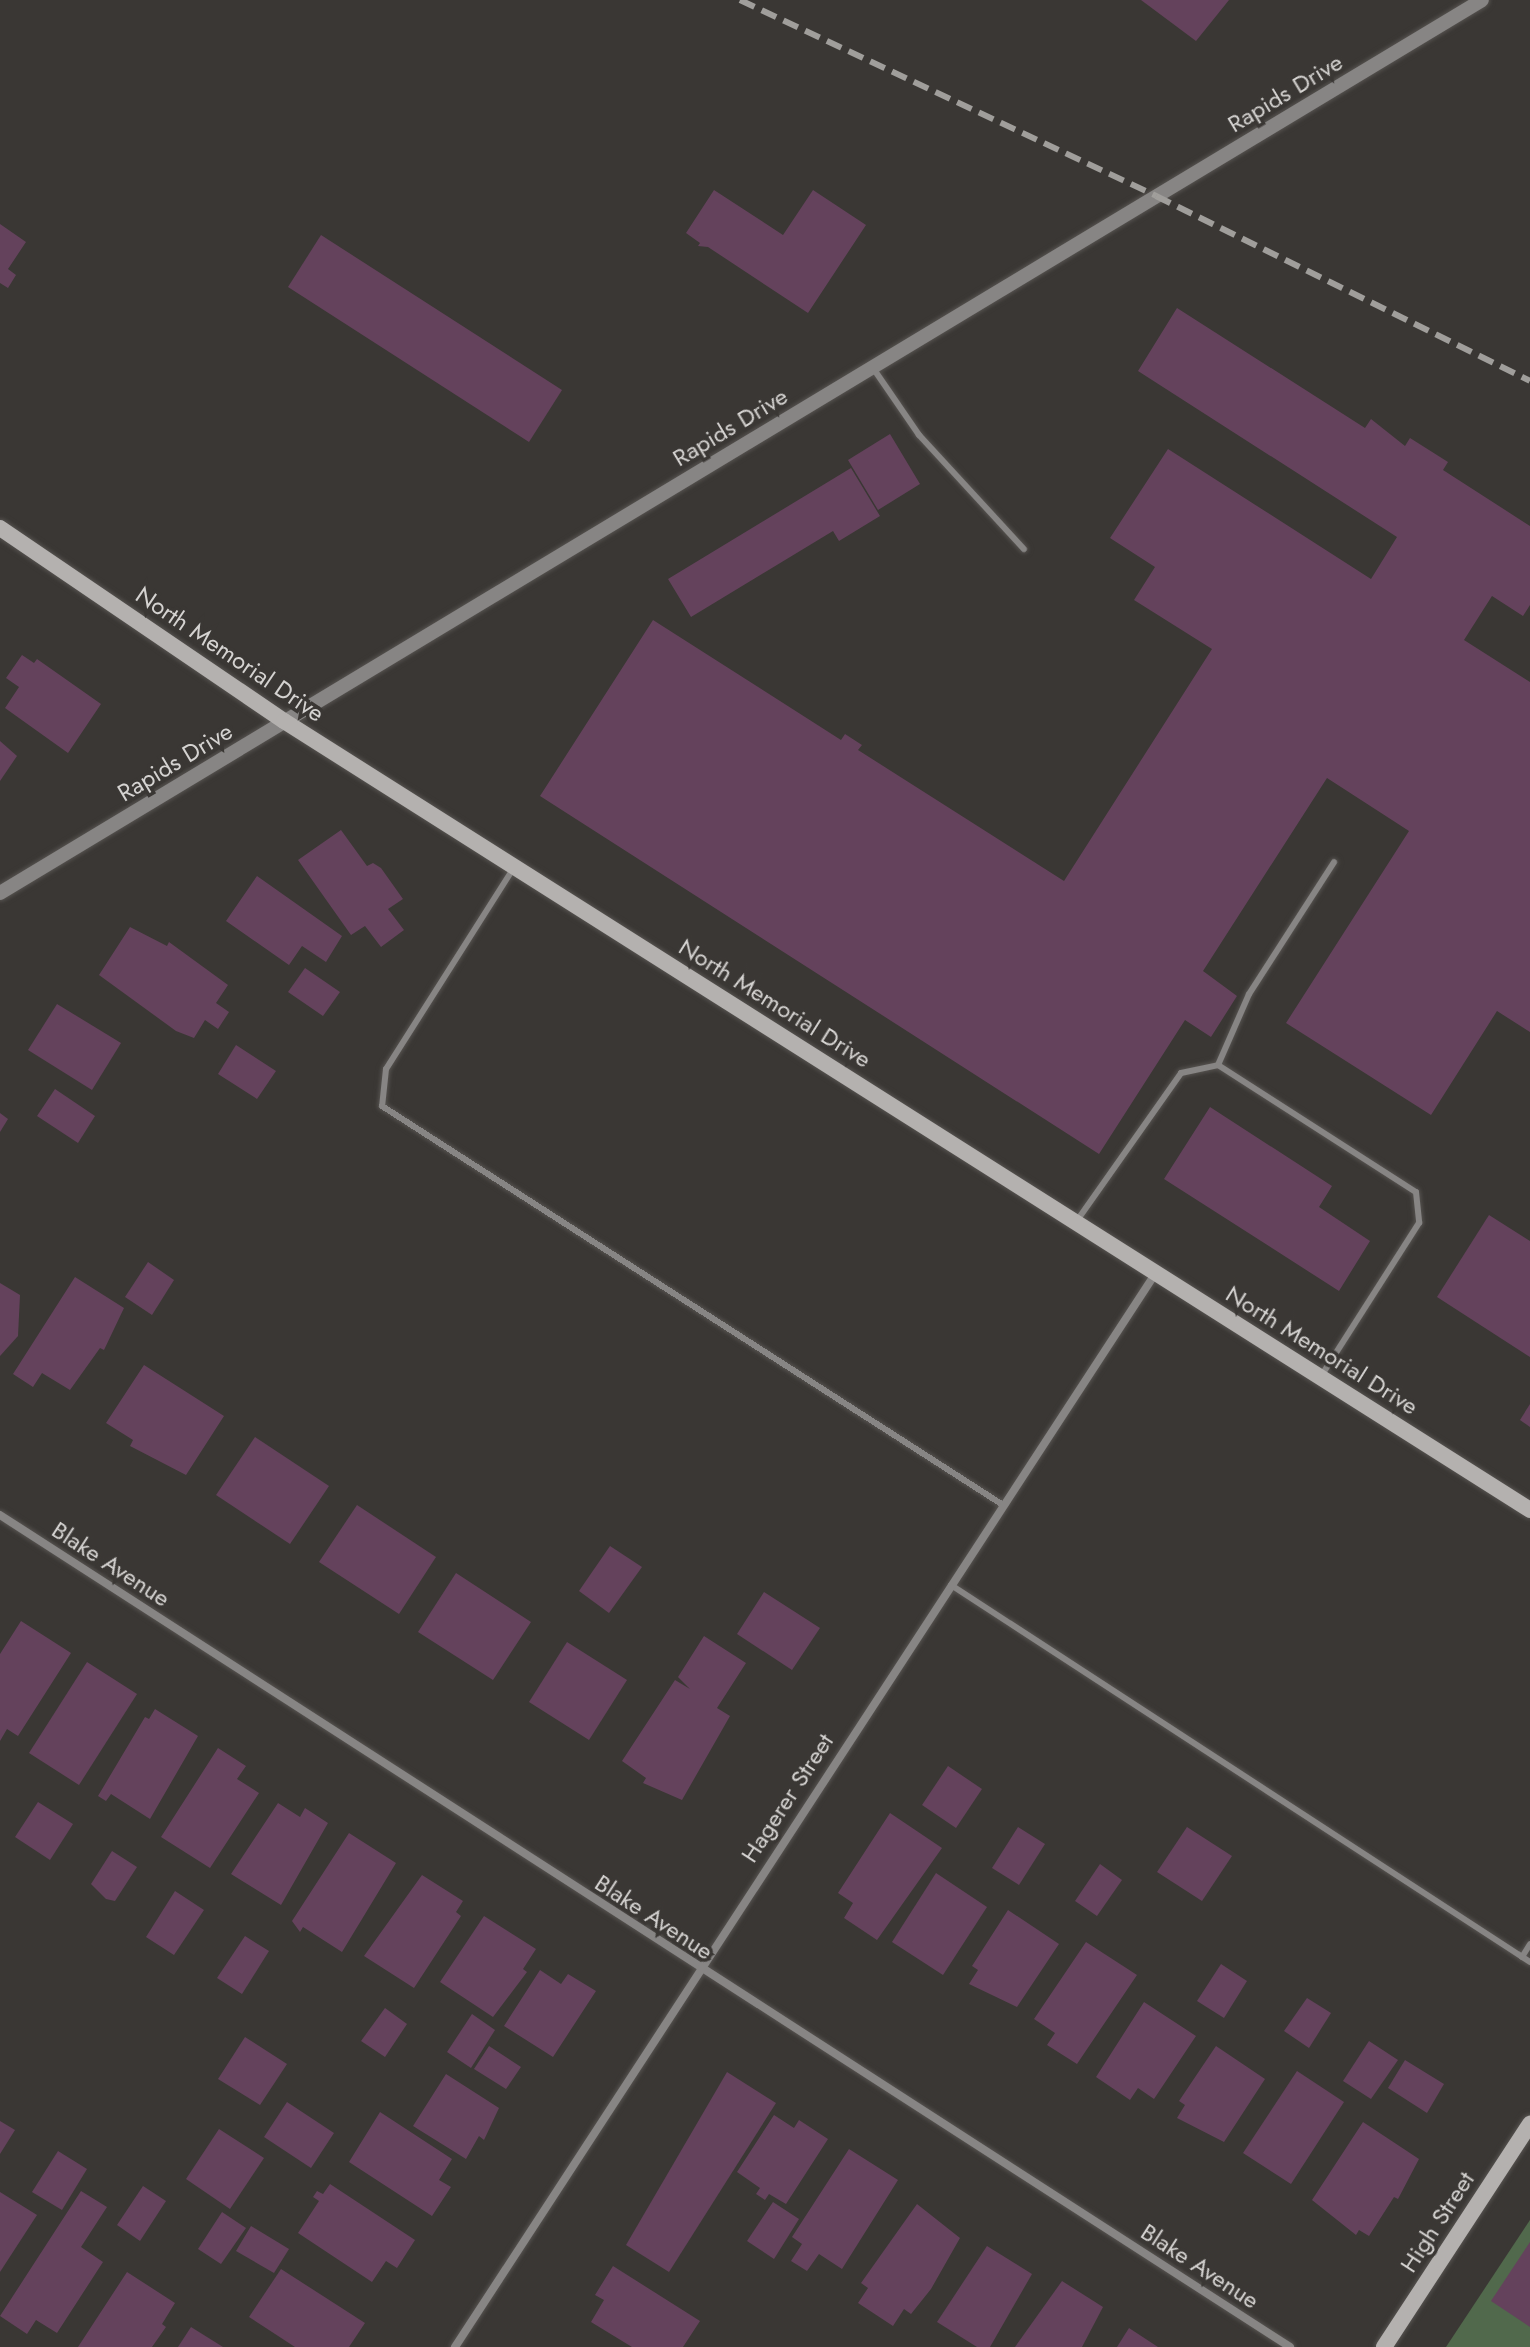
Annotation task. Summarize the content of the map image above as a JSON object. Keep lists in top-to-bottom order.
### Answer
{
  "streets": {
    "main road": ["North Memorial Drive", "High Street"],
    "street": ["Rapids Drive", "Blake Avenue", "Hagerer Street"]
  },
  "crossings": [
    ["Rapids Drive", "North Memorial Drive"],
    ["North Memorial Drive", "Hagerer Street"],
    ["Blake Avenue", "Hagerer Street"]
  ]
}
